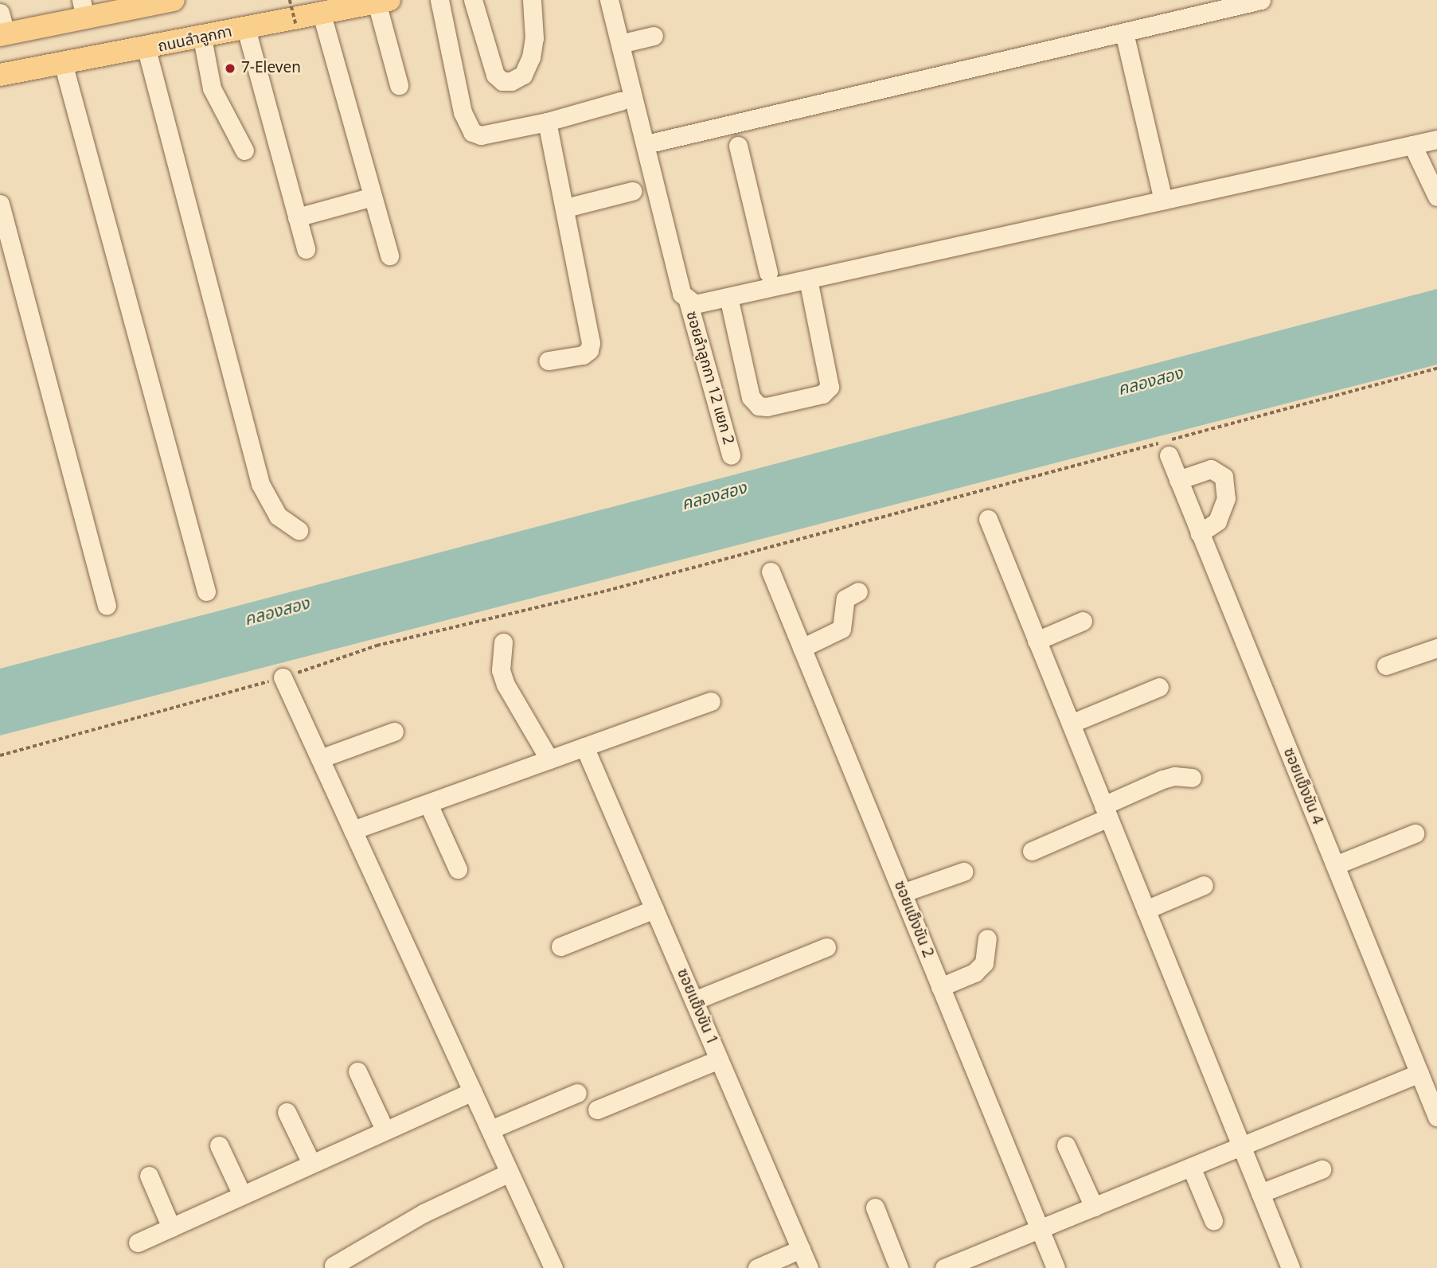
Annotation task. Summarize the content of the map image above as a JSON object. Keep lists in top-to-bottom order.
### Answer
{
  "streets": {
    "main road": ["ถนนลำลูกกา"],
    "street": [
      "ซอยลําลูกกา 12 แยก 2",
      "ซอยแข็งขัน 4",
      "ซอยแข็งขัน 2",
      "ซอยแข็งขัน 1"
    ]
  },
  "water": ["คลองสอง"],
  "places": ["7-Eleven"]
}
